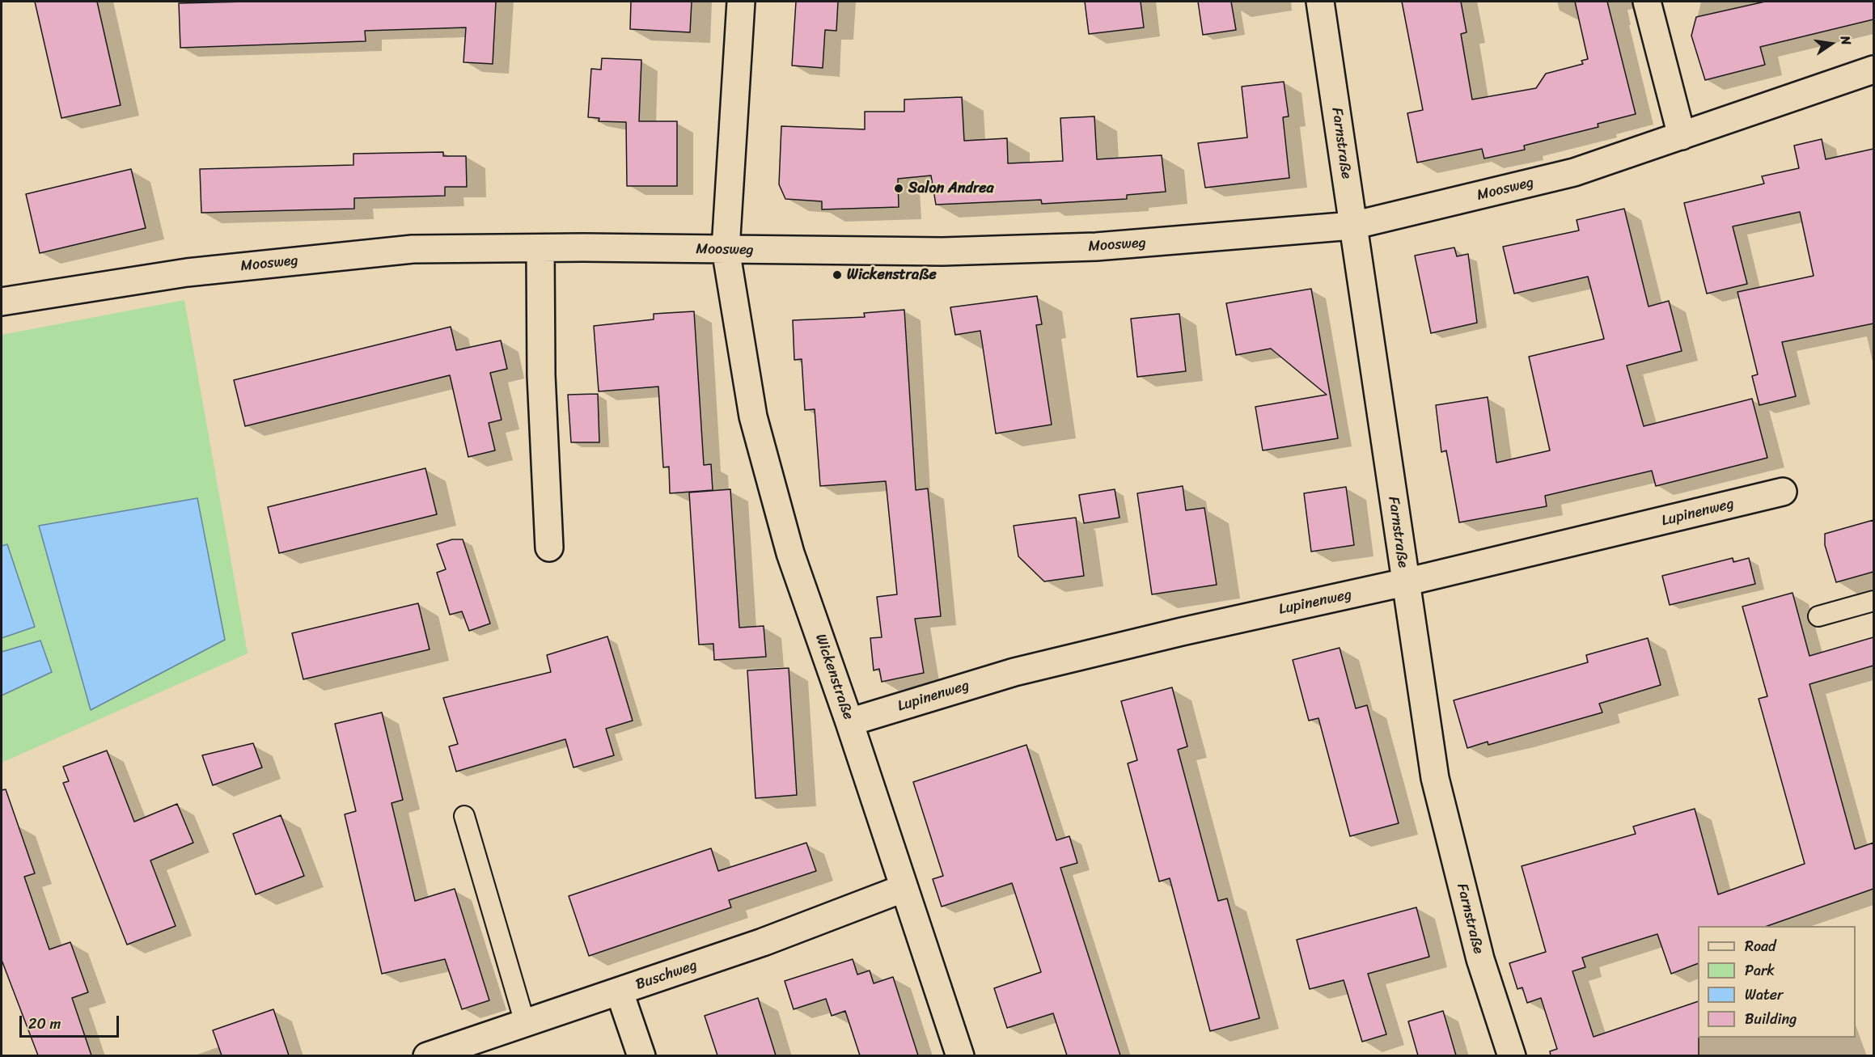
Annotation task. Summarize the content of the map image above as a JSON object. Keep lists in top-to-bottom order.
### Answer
{
  "streets": {
    "street": [
      "Farnstraße",
      "Moosweg",
      "Lupinenweg",
      "Wickenstraße",
      "Buschweg"
    ]
  },
  "crossings": [
    ["Farnstraße", "Moosweg"],
    ["Farnstraße", "Lupinenweg"],
    ["Moosweg", "Wickenstraße"],
    ["Lupinenweg", "Wickenstraße"],
    ["Wickenstraße", "Buschweg"]
  ],
  "places": ["Salon Andrea", "Wickenstraße"],
  "legend": [
    "Road",
    "Park",
    "Water",
    "Building"
  ],
  "scale_bar": "20 m",
  "north": "right"
}
